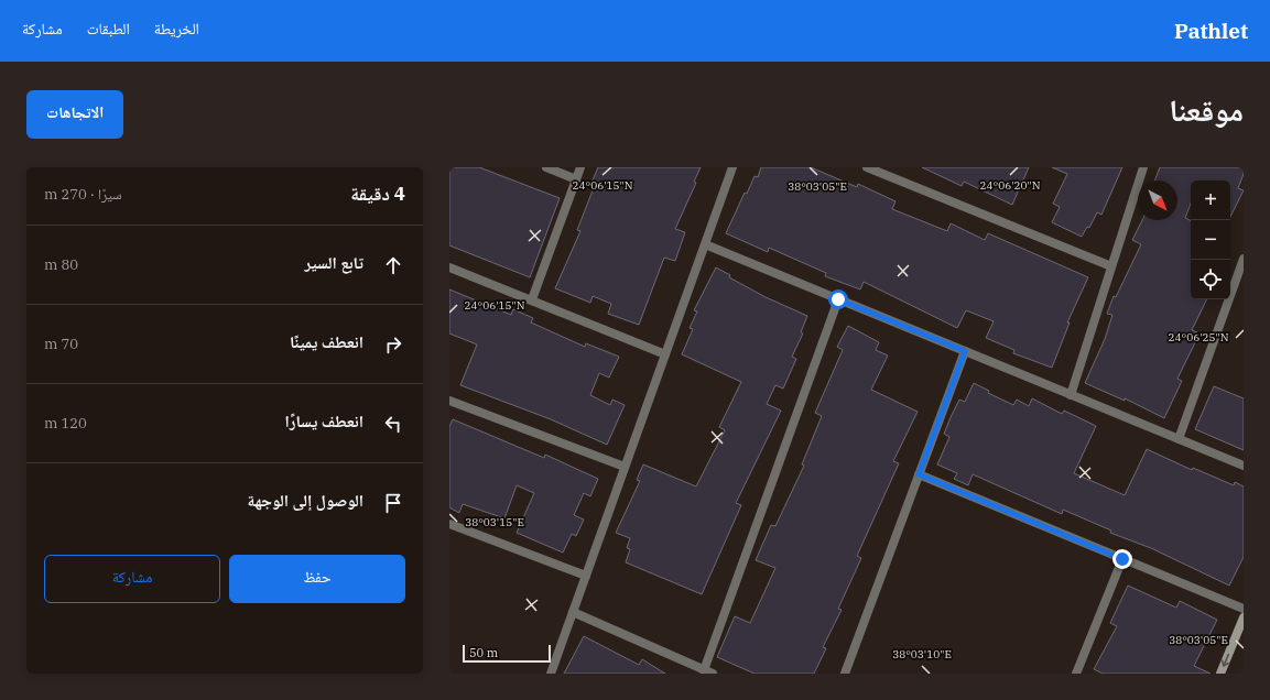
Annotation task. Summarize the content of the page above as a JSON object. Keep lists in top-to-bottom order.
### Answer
{
  "scale_bar": "50 m",
  "north": "bottom right",
  "page": {
    "header": "Pathlet",
    "nav": ["الخريطة", "الطبقات", "مشاركة"],
    "title": "موقعنا",
    "buttons": [
      "الاتجاهات",
      ["حفظ", "مشاركة"]
    ],
    "heading": ["4 دقيقة", "سيرًا · 270 m"],
    "map_buttons": ["+", "−"],
    "list": [
      ["تابع السير", "80 m"],
      ["انعطف يمينًا", "70 m"],
      ["انعطف يسارًا", "120 m"],
      "الوصول إلى الوجهة"
    ],
    "scale": "50 m"
  },
  "coordinates": [
    "24°06'15\"N",
    "24°06'20\"N",
    "38°03'05\"E",
    "24°06'25\"N",
    "38°03'15\"E",
    "38°03'10\"E"
  ]
}
